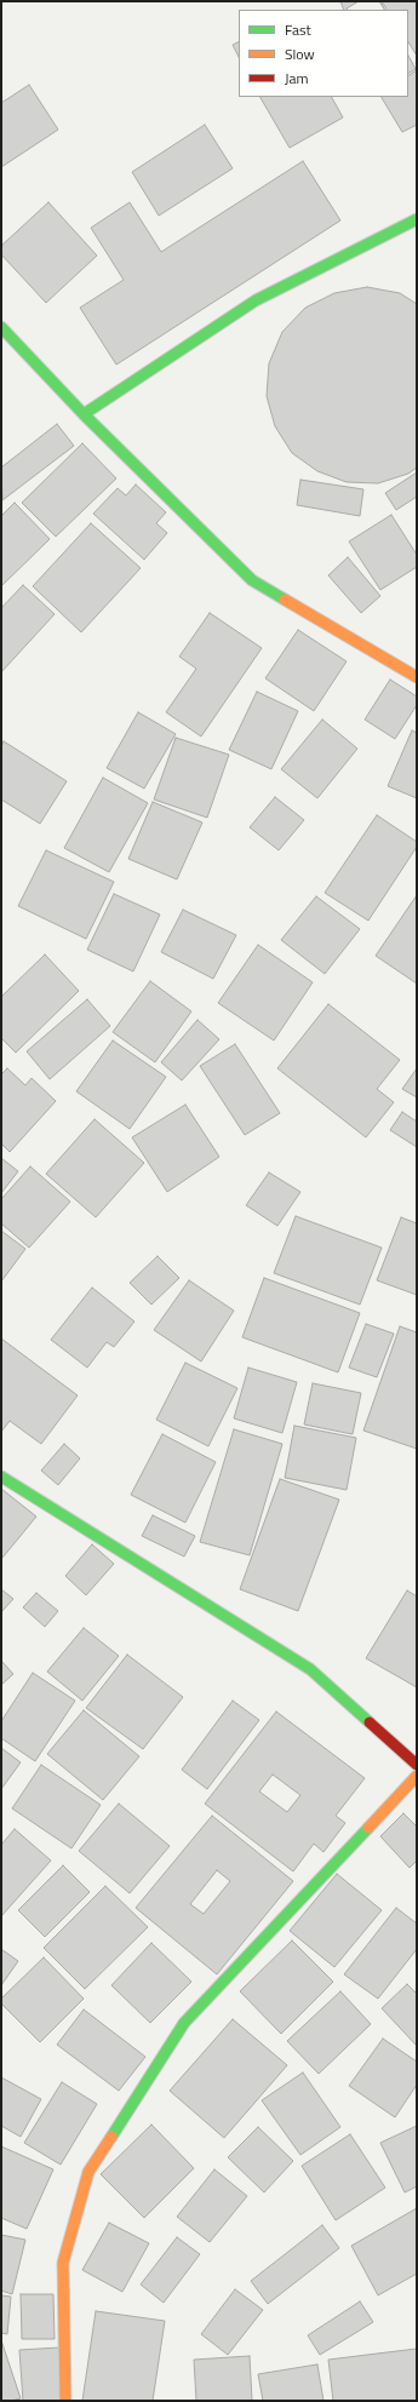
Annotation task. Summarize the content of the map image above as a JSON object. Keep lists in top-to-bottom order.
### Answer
{
  "legend": ["Fast", "Slow", "Jam"]
}
